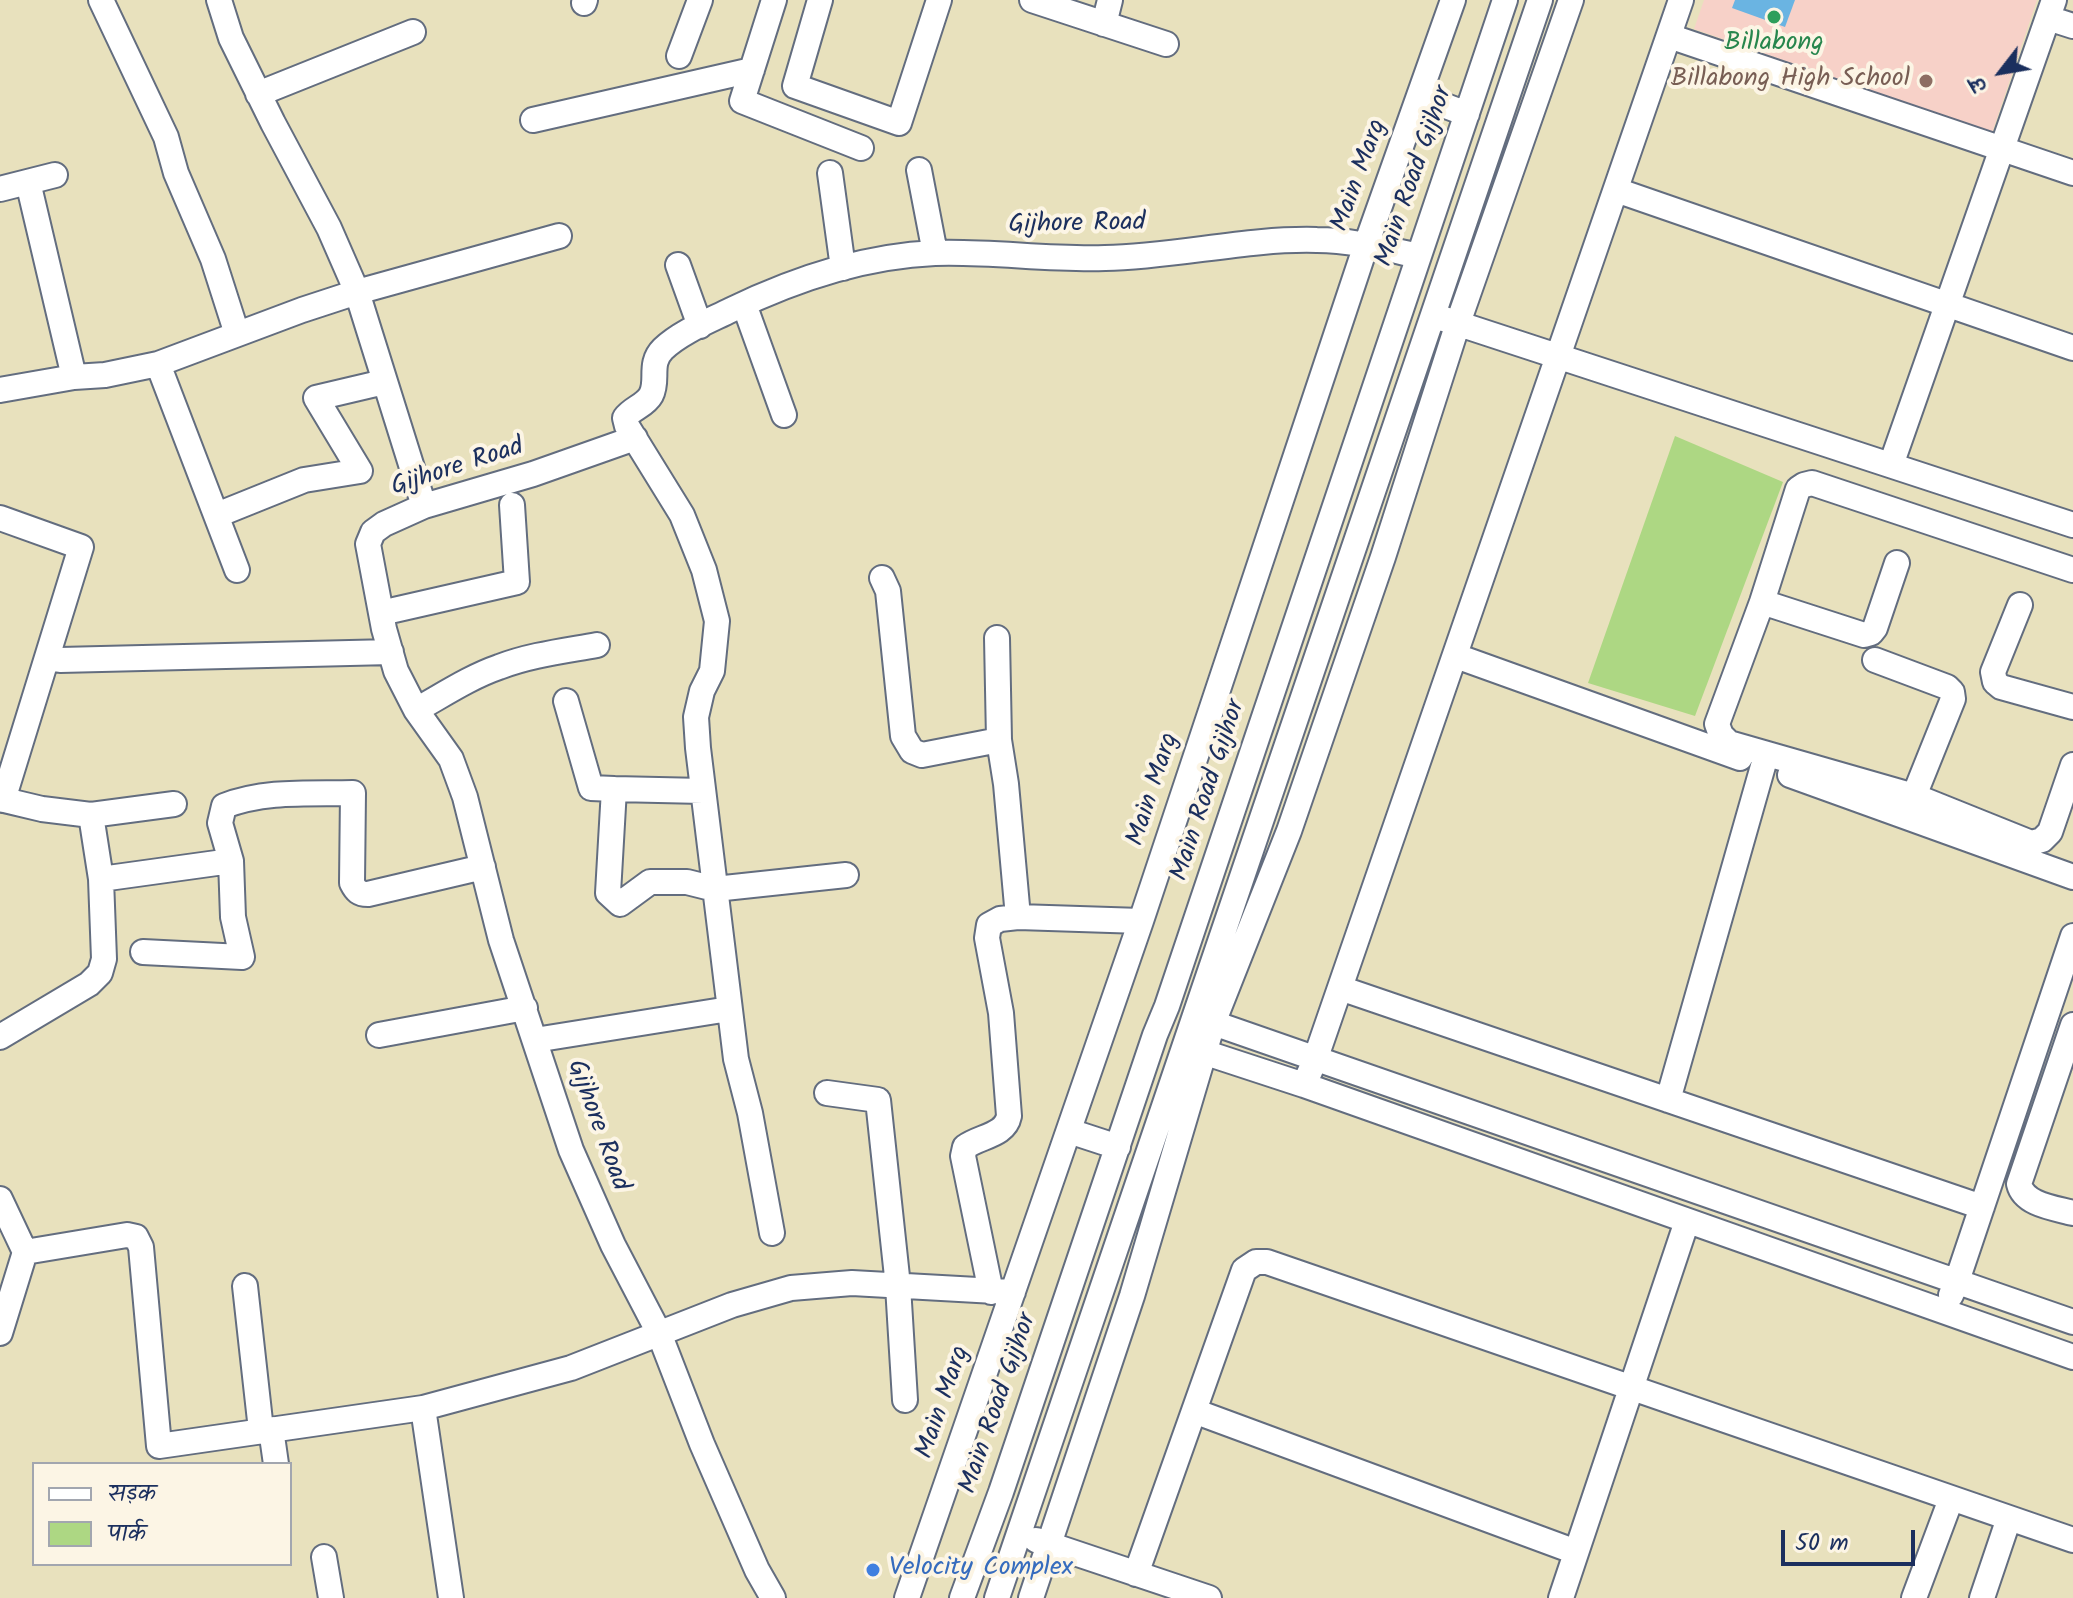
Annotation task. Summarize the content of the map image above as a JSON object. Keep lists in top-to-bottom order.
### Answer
{
  "streets": {
    "street": ["Main Marg", "Main Road Gijhor", "Gijhore Road"]
  },
  "crossings": [
    ["Main Marg", "Gijhore Road"],
    ["Main Road Gijhor", "Gijhore Road"]
  ],
  "places": ["Billabong", "Billabong High School", "Velocity Complex"],
  "legend": ["सड़क", "पार्क"],
  "scale_bar": "50 m",
  "north": "bottom left"
}
